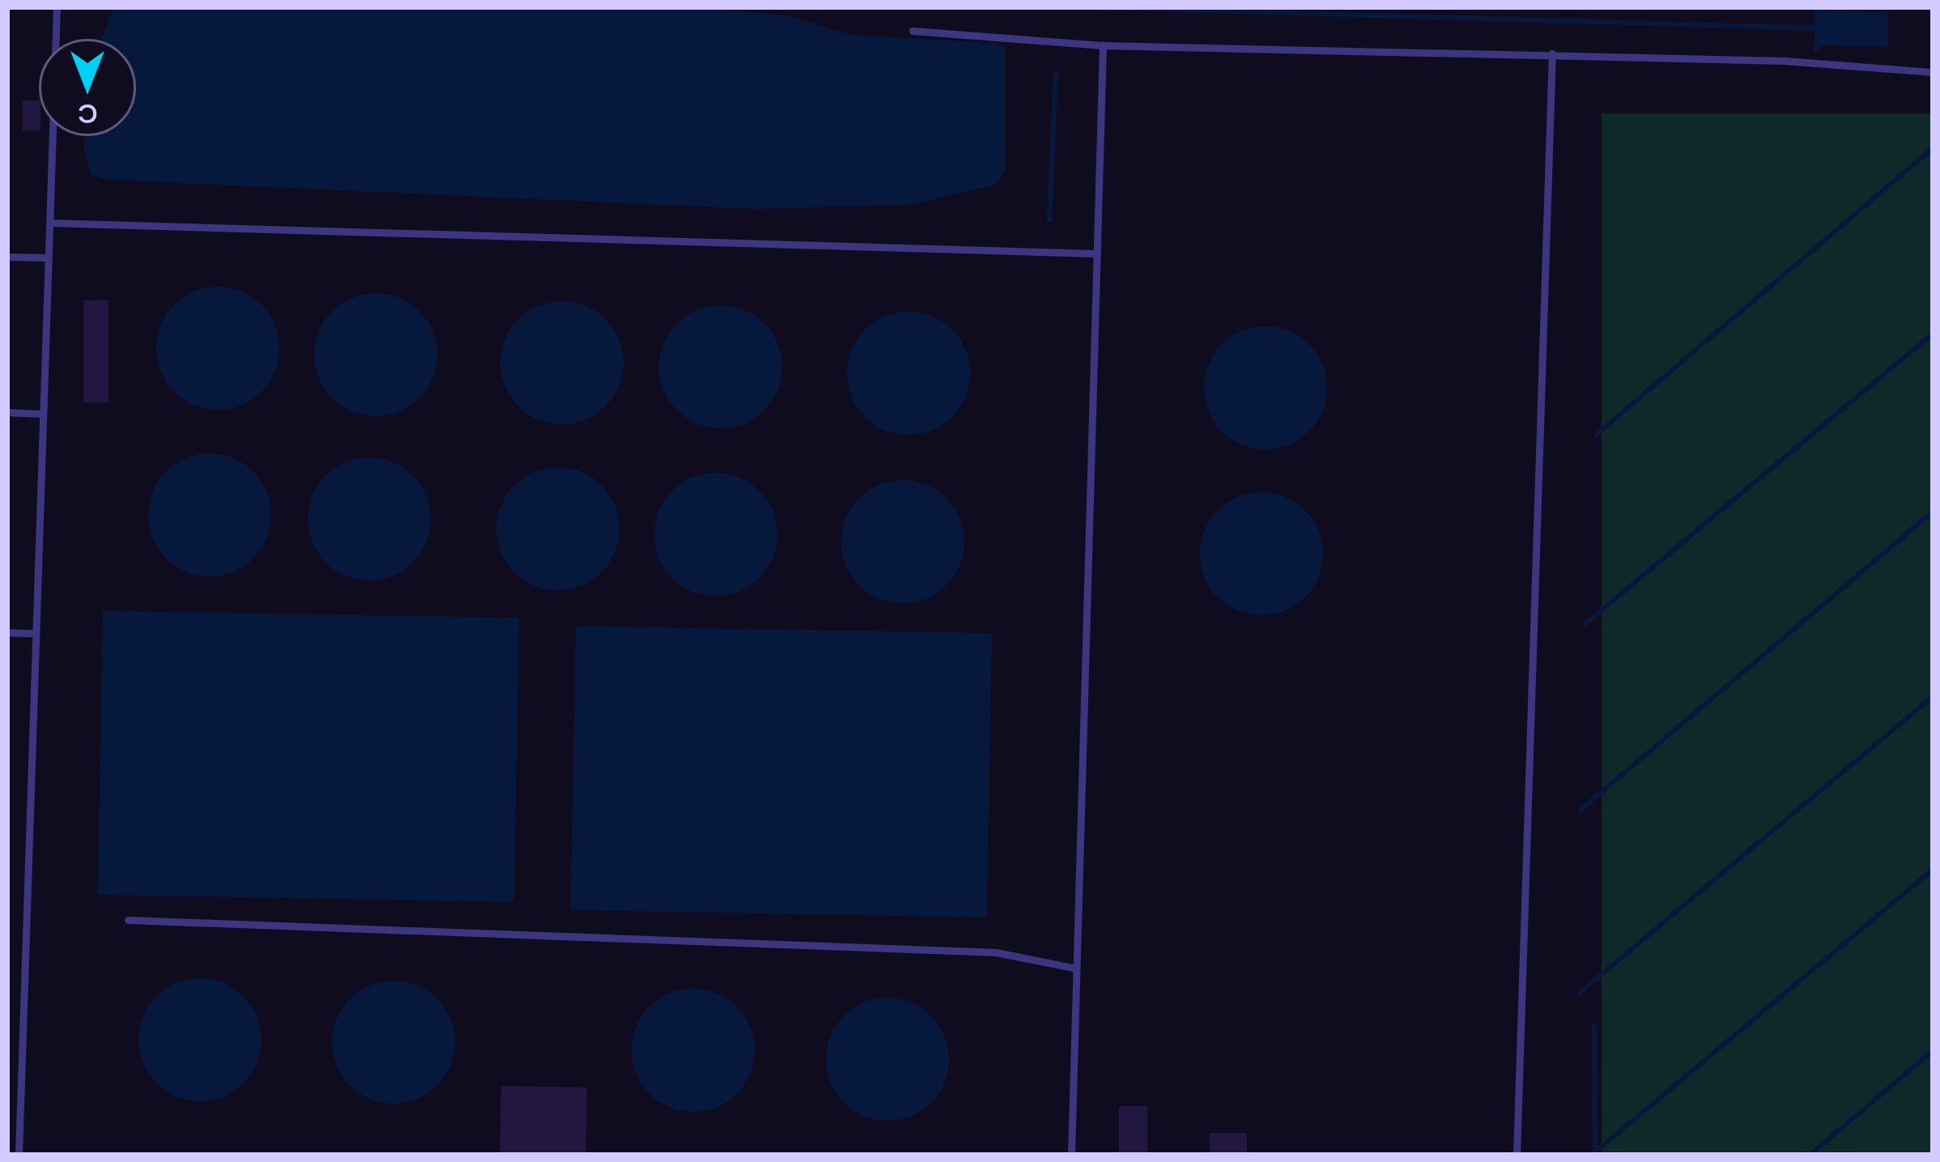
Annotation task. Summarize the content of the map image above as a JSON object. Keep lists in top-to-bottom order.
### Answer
{
  "north": "bottom"
}
